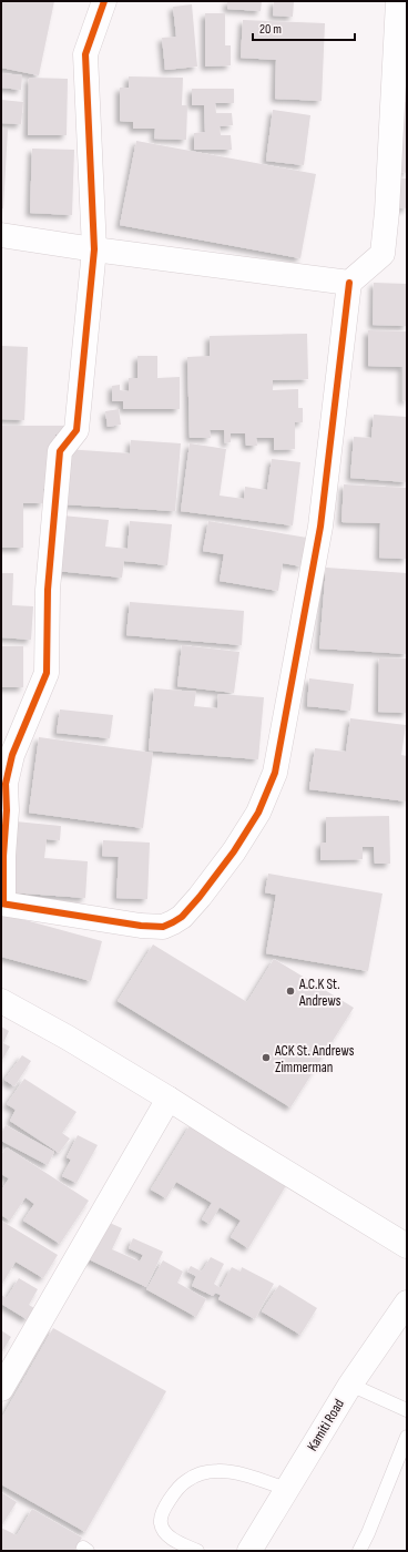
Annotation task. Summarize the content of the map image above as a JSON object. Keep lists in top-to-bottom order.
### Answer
{
  "streets": {
    "street": ["Kamiti Road"]
  },
  "places": ["A.C.K St. Andrews", "ACK St. Andrews Zimmerman"],
  "scale_bar": "20 m"
}
